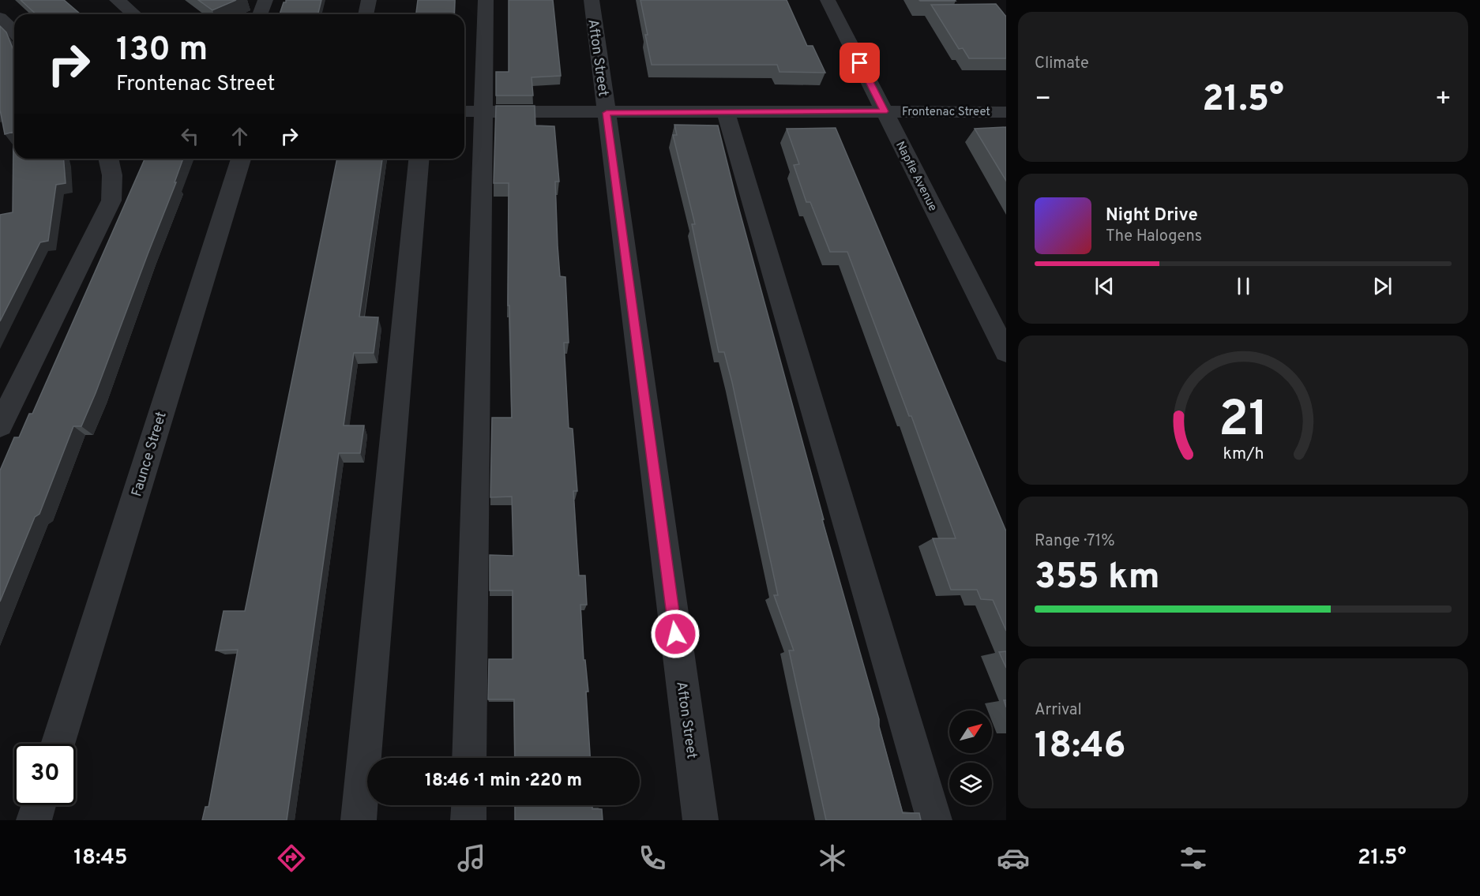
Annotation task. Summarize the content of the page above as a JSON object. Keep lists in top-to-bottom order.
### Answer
{
  "streets": {
    "street": [
      "Afton Street",
      "Frontenac Street",
      "Napfle Avenue",
      "Faunce Street"
    ]
  },
  "crossings": [
    ["Afton Street", "Frontenac Street"],
    ["Frontenac Street", "Napfle Avenue"]
  ],
  "north": "top right",
  "page": {
    "tile": [
      "Climate",
      ["Range · 71%", "355 km"],
      ["Arrival", "18:46"]
    ],
    "turn": ["130 m", "Frontenac Street"],
    "heat": ["−", "21.5°", "+"],
    "song": ["Night Drive", "The Halogens"],
    "limit": "30",
    "trip": "18:46 · 1 min · 220 m",
    "tabs": ["18:45", "21.5°"],
    "gauge": ["21", "km/h"]
  }
}
